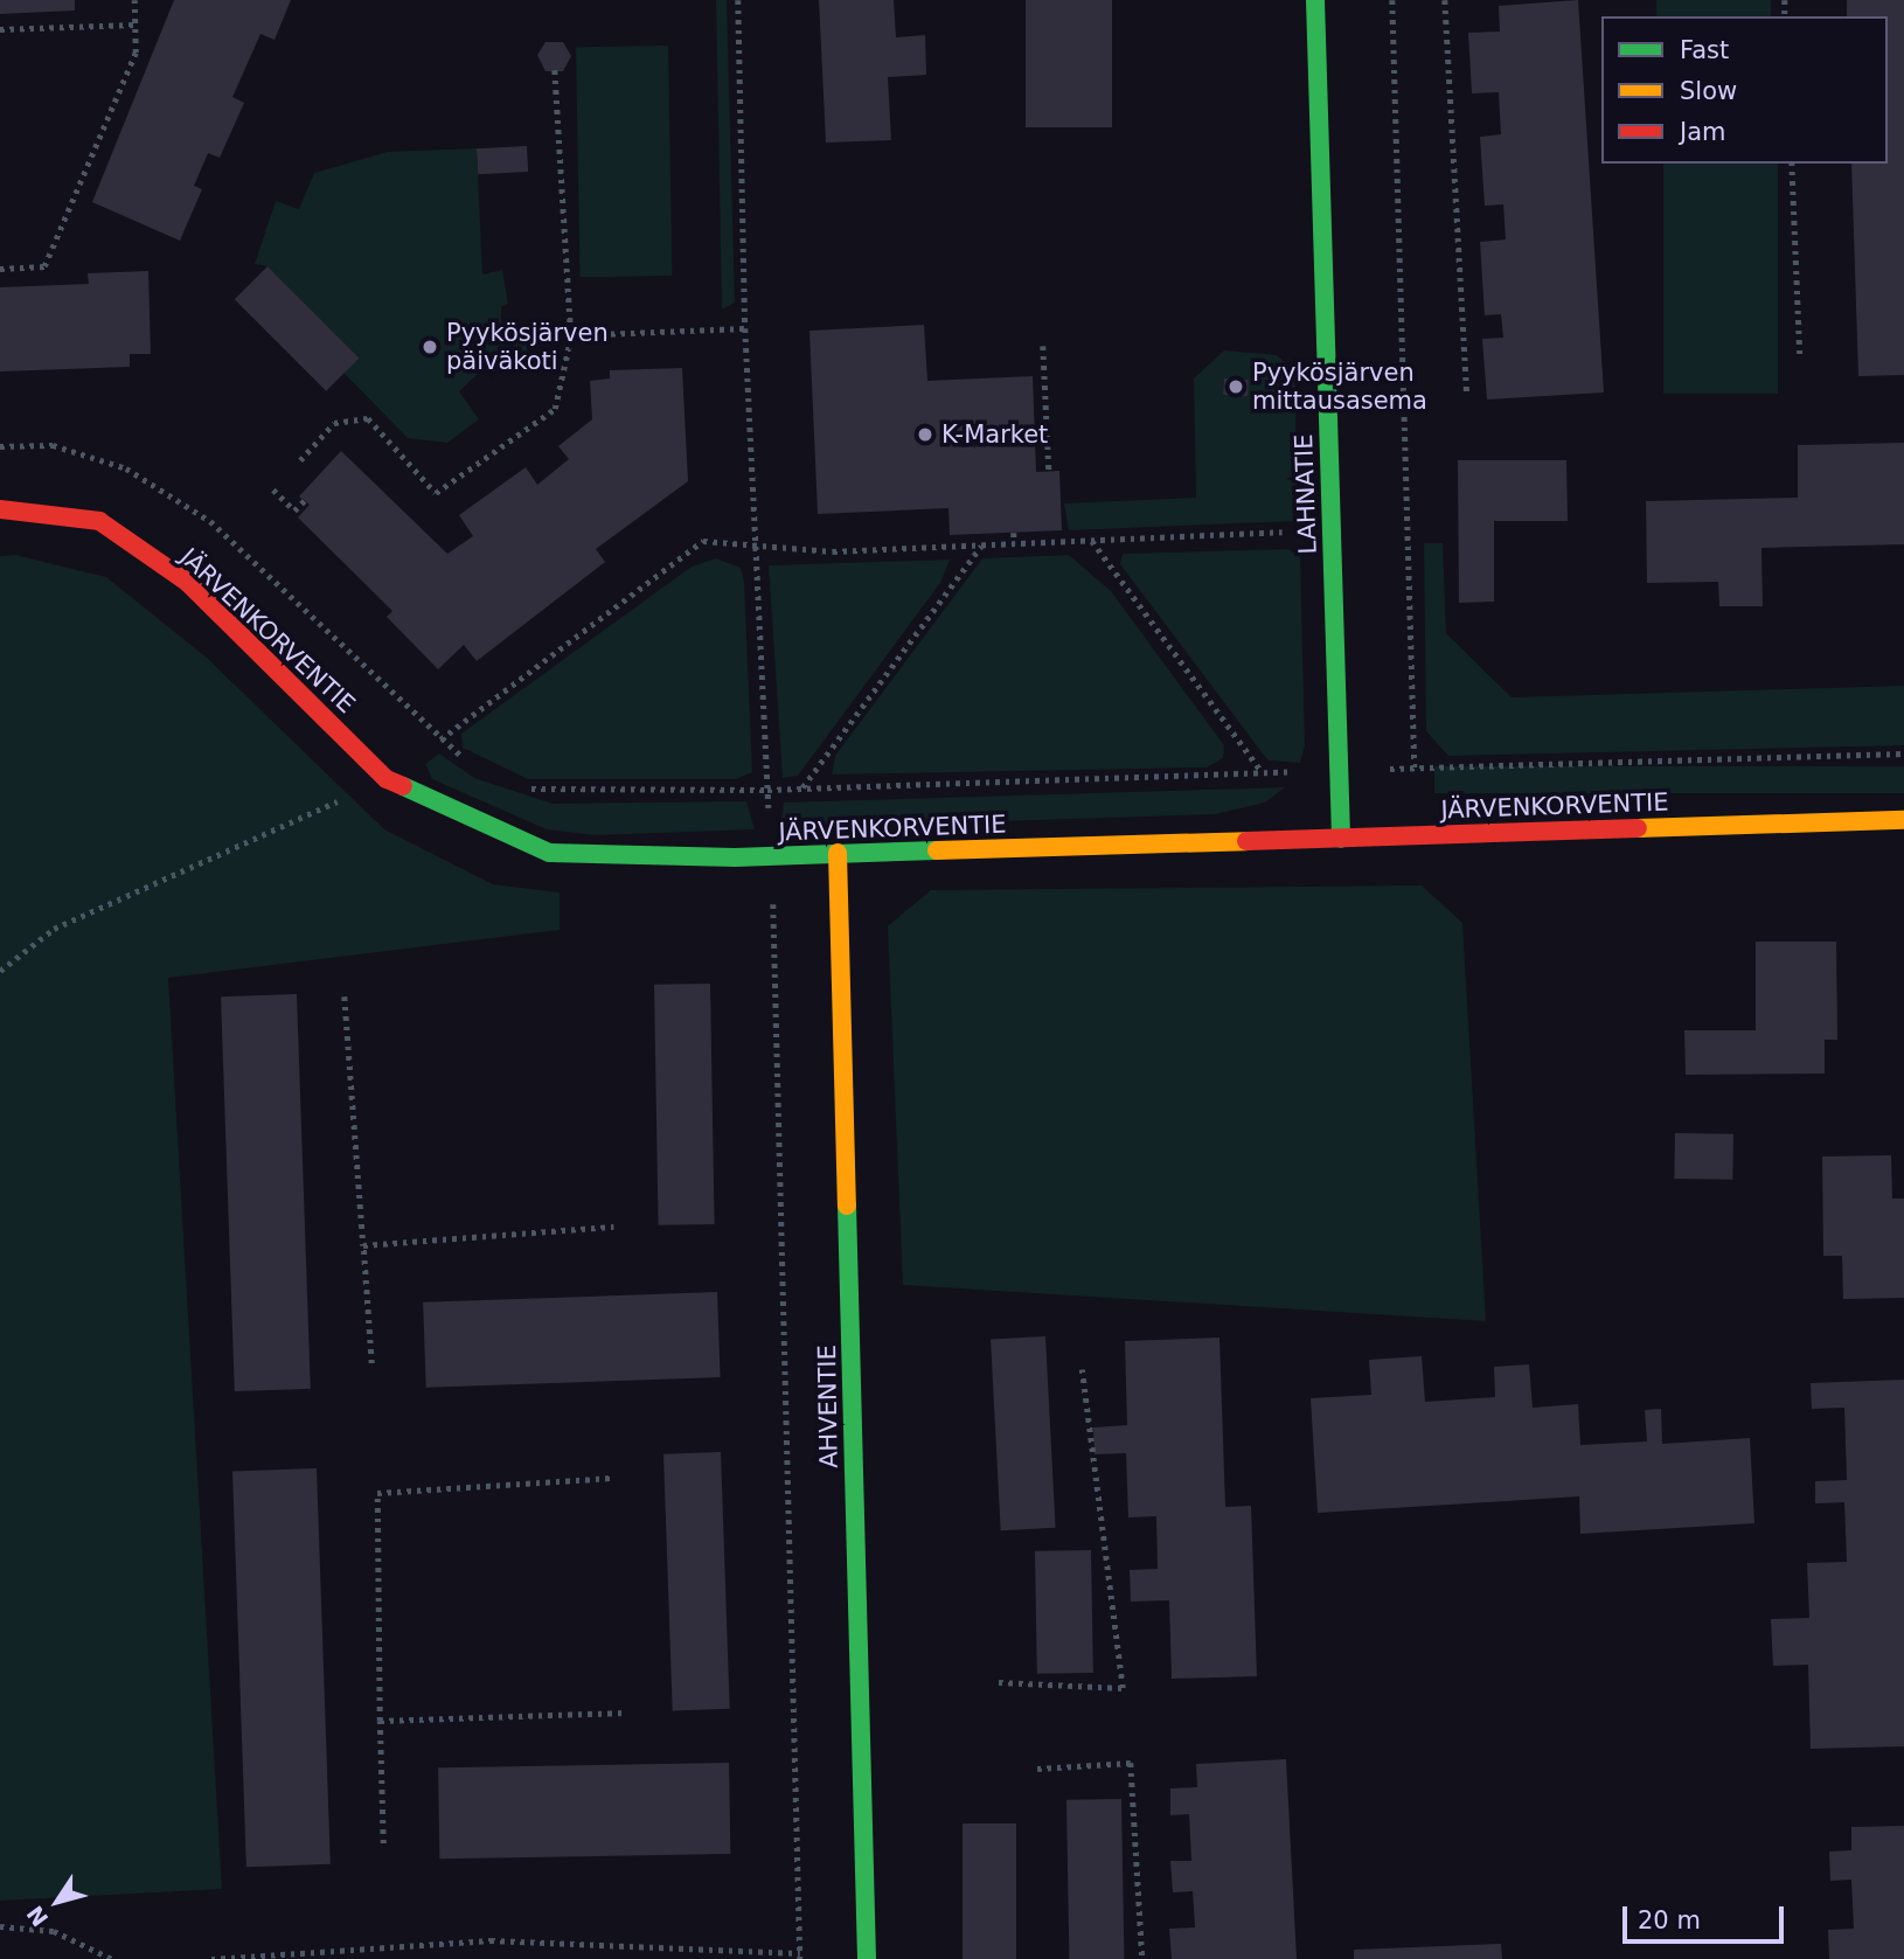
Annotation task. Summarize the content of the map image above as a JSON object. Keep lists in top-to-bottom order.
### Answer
{
  "streets": {
    "street": ["LAHNATIE", "JÄRVENKORVENTIE", "AHVENTIE"]
  },
  "crossings": [
    ["LAHNATIE", "JÄRVENKORVENTIE"],
    ["JÄRVENKORVENTIE", "AHVENTIE"]
  ],
  "places": ["Pyykösjärven päiväkoti", "Pyykösjärven mittausasema", "K-Market"],
  "legend": ["Fast", "Slow", "Jam"],
  "scale_bar": "20 m",
  "north": "bottom left"
}
